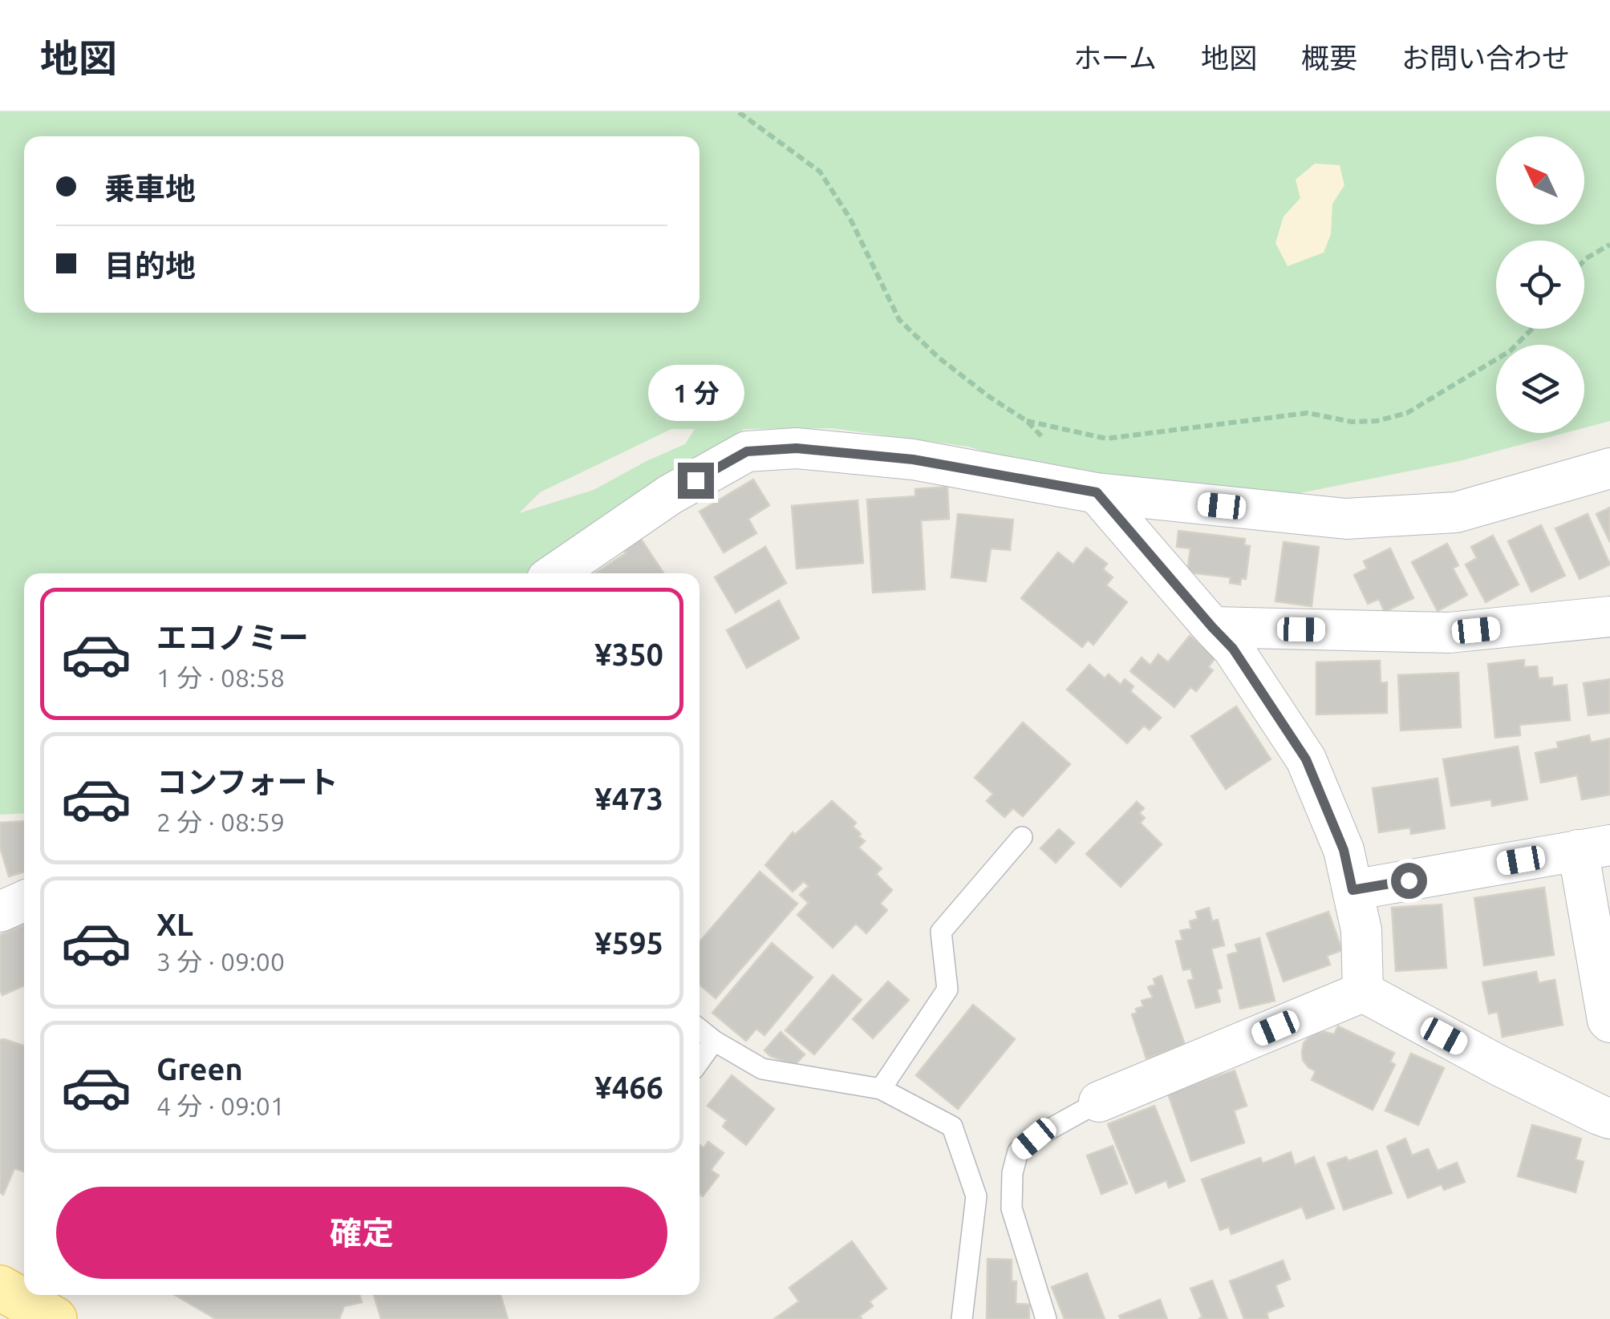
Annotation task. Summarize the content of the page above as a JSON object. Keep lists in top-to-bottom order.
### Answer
{
  "north": "top left",
  "page": {
    "header": "地図",
    "nav": [
      "ホーム",
      "地図",
      "概要",
      "お問い合わせ"
    ],
    "banner": ["乗車地", "目的地"],
    "bubble": "1 分",
    "list": [
      {
        "name": "エコノミー",
        "note": "1 分 · 08:58",
        "value": "¥350"
      },
      {
        "name": "コンフォート",
        "note": "2 分 · 08:59",
        "value": "¥473"
      },
      {
        "name": "XL",
        "note": "3 分 · 09:00",
        "value": "¥595"
      },
      {
        "name": "Green",
        "note": "4 分 · 09:01",
        "value": "¥466"
      }
    ],
    "buttons": "確定"
  }
}
